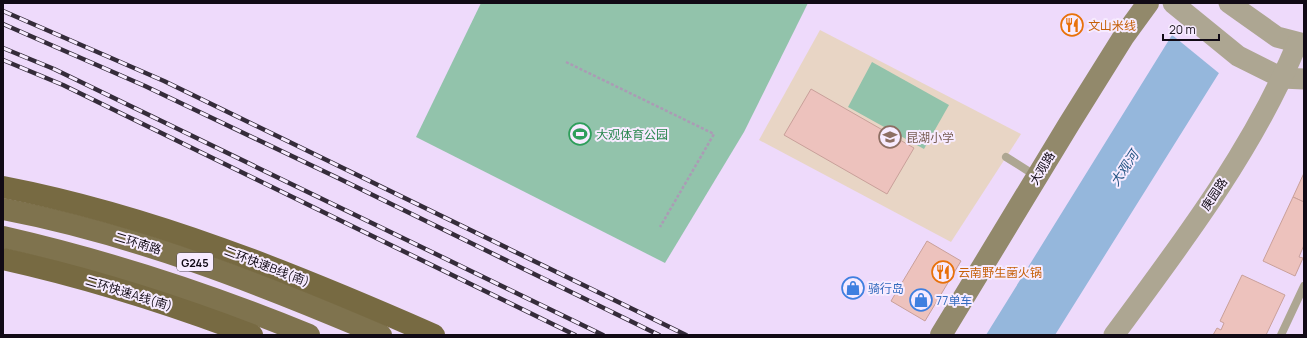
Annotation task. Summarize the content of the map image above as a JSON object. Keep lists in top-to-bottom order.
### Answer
{
  "streets": {
    "highway": ["二环快速B线(南)", "二环快速A线(南)"],
    "main road": ["大观路", "二环南路", "G245"],
    "street": ["庚园路"]
  },
  "water": ["大观河"],
  "places": {
    "restaurant": ["文山米线", "云南野生菌火锅"],
    "sports": ["大观体育公园"],
    "school or university": ["昆湖小学"],
    "shop": ["骑行岛", "77单车"]
  },
  "scale_bar": "20 m"
}
